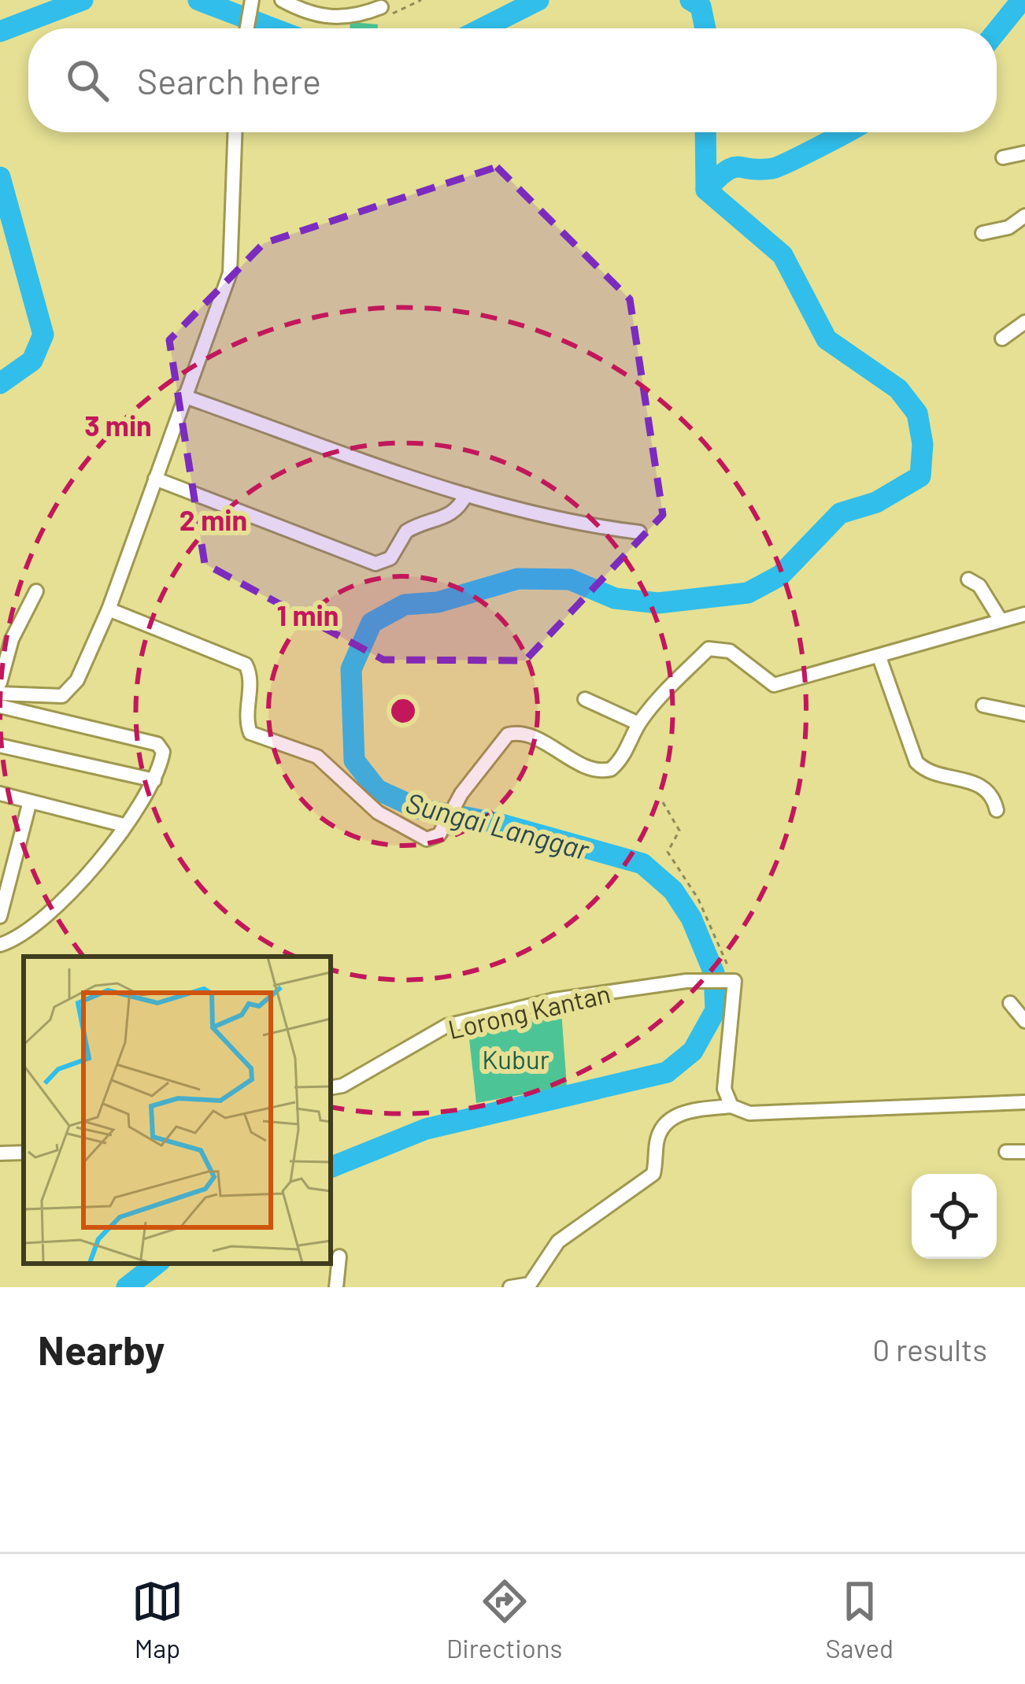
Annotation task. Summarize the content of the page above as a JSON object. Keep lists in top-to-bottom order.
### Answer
{
  "streets": {
    "street": ["Lorong Kantan"]
  },
  "water": ["Sungai Langgar"],
  "parks": ["Kubur"],
  "page": {
    "search": "Search here",
    "heading": ["Nearby", "0 results"],
    "nav": ["Map", "Directions", "Saved"]
  },
  "rings": ["3 min", "2 min", "1 min"]
}
